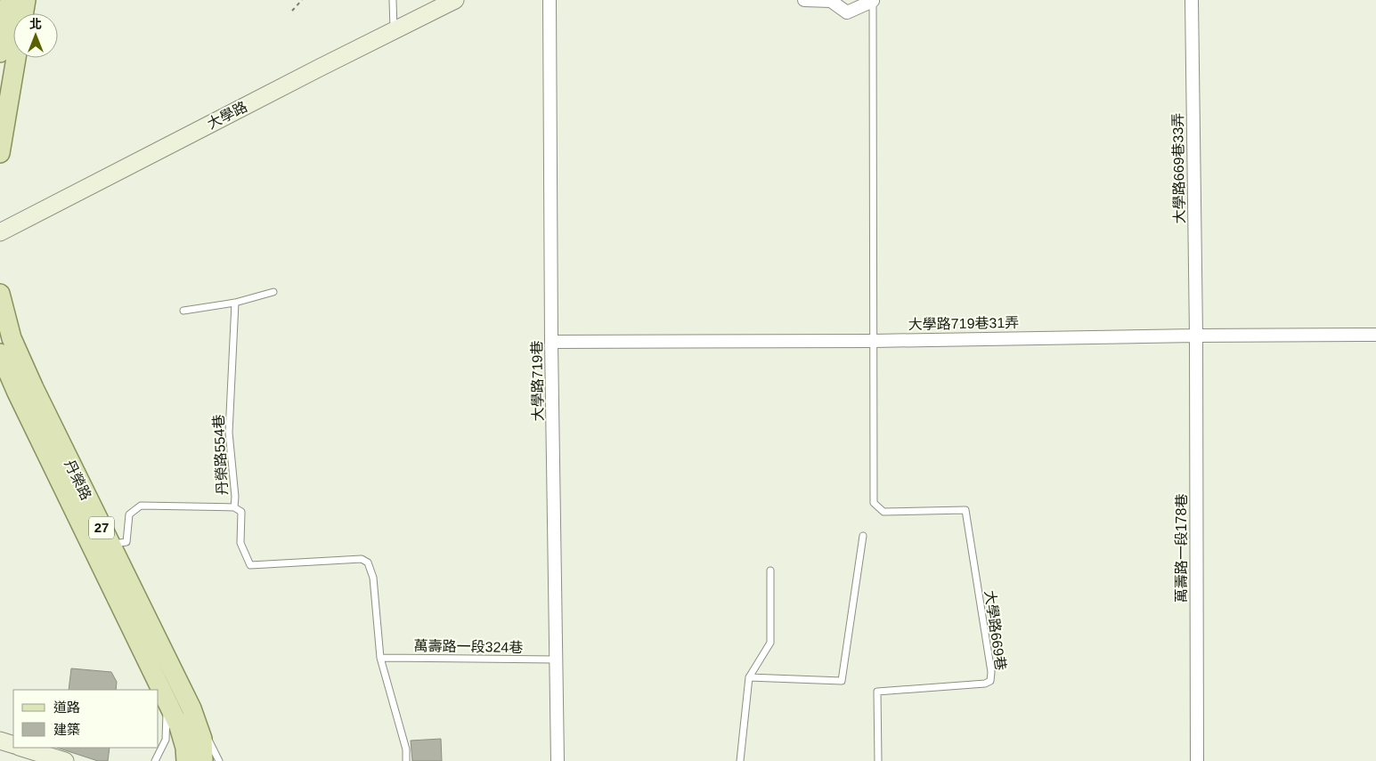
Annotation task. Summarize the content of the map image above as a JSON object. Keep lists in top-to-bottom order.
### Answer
{
  "streets": {
    "main road": ["大學路", "丹榮路", "27"],
    "street": [
      "大學路669巷33弄",
      "大學路719巷31弄",
      "大學路719巷",
      "萬壽路一段178巷"
    ],
    "lane": ["丹榮路554巷", "大學路669巷", "萬壽路一段324巷"]
  },
  "crossings": [
    ["大學路669巷33弄", "大學路719巷31弄"],
    ["大學路669巷33弄", "萬壽路一段178巷"],
    ["大學路719巷31弄", "大學路719巷"],
    ["大學路719巷31弄", "萬壽路一段178巷"],
    ["大學路719巷31弄", "大學路669巷"],
    ["大學路719巷", "萬壽路一段324巷"],
    ["丹榮路554巷", "丹榮路"]
  ],
  "legend": ["道路", "建築"],
  "north": "top"
}
